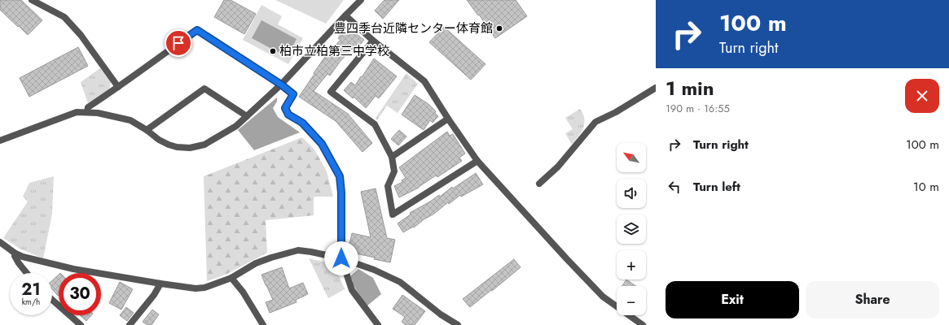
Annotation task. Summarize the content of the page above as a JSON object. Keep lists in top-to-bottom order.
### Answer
{
  "places": ["豊四季台近隣センター体育館", "柏市立柏第三中学校"],
  "north": "top left",
  "page": {
    "turn": ["100 m", "Turn right"],
    "heading": ["1 min", "190 m · 16:55"],
    "list": [
      {
        "name": "Turn right",
        "value": "100 m"
      },
      {
        "name": "Turn left",
        "value": "10 m"
      }
    ],
    "map_buttons": ["+", "−"],
    "speed": "21 km/h",
    "limit": "30",
    "buttons": ["Exit", "Share"]
  }
}
